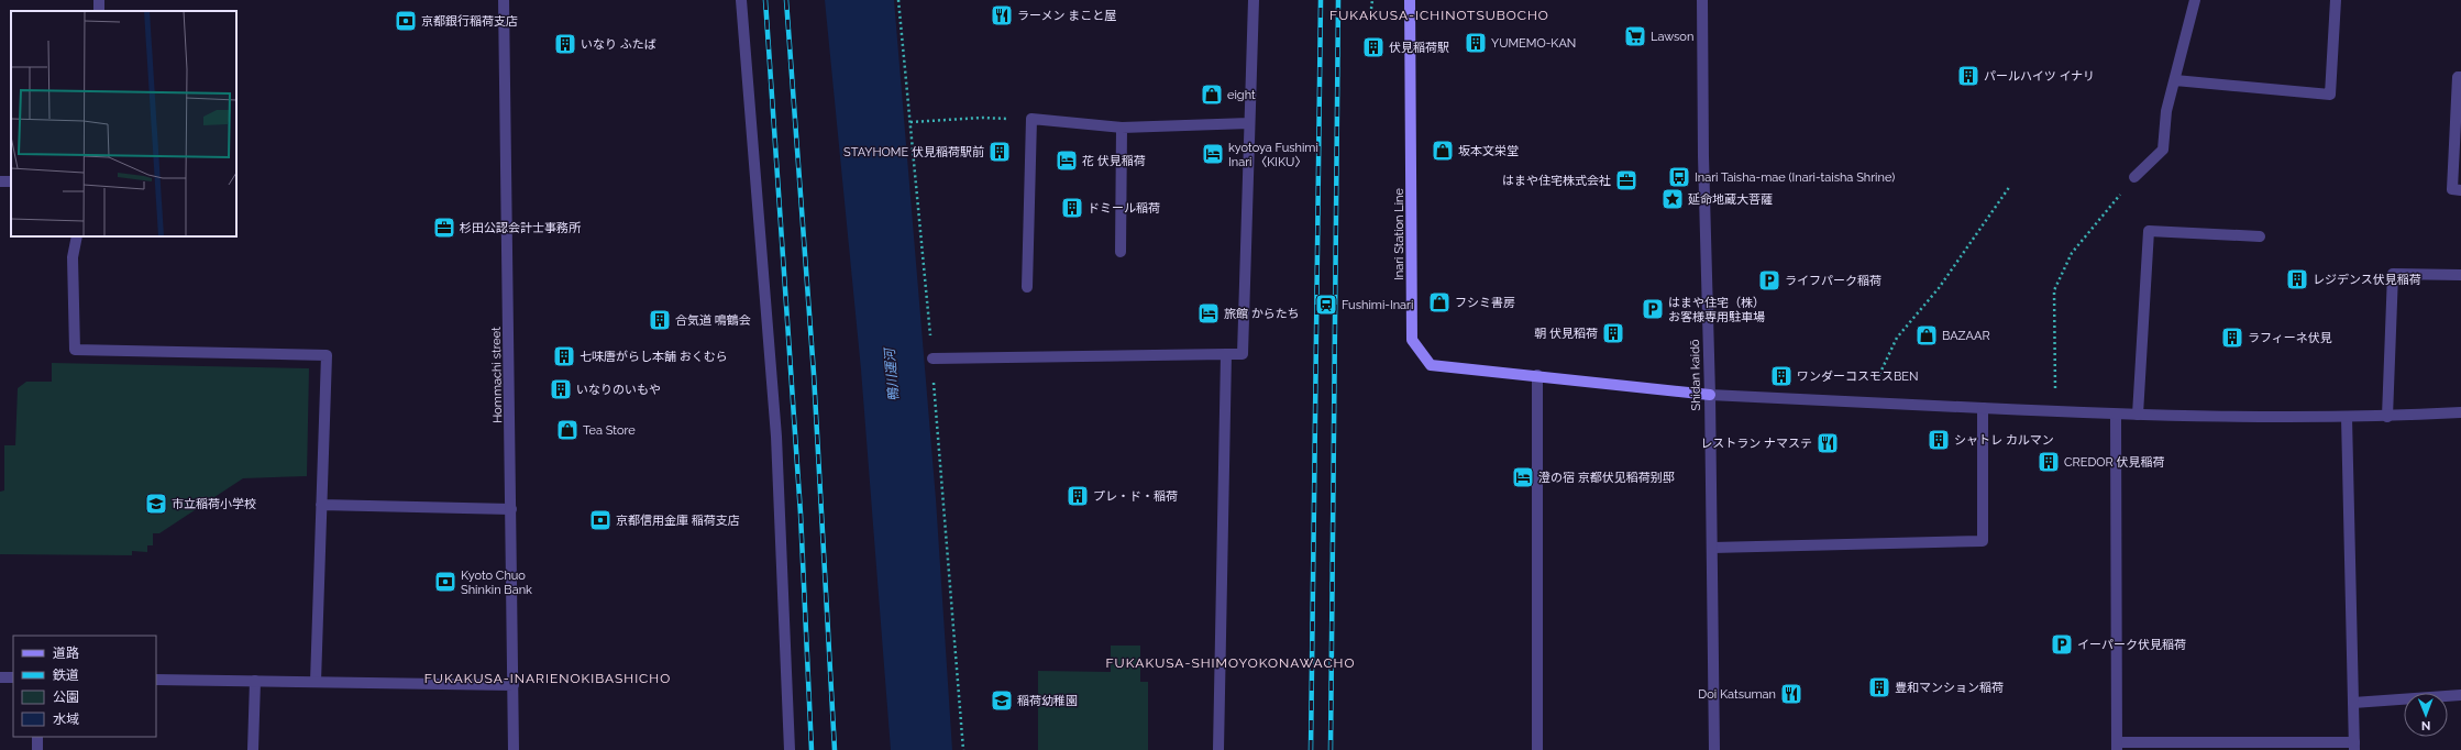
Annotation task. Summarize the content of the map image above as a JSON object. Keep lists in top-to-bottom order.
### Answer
{
  "streets": {
    "main road": ["Inari Station Line"],
    "street": ["Hommachi street", "Shidan kaidō"]
  },
  "crossings": [
    ["Inari Station Line", "Shidan kaidō"]
  ],
  "districts": ["FUKAKUSA-ICHINOTSUBOCHO", "FUKAKUSA-SHIMOYOKONAWACHO", "FUKAKUSA-INARIENOKIBASHICHO"],
  "water": ["鴨川運河"],
  "places": {
    "restaurant": ["ラーメン まこと屋", "レストラン ナマステ", "Doi Katsuman"],
    "bank": ["京都銀行稲荷支店", "京都信用金庫 稲荷支店", "Kyoto Chuo Shinkin Bank"],
    "supermarket": ["Lawson"],
    "building": [
      "YUMEMO-KAN",
      "いなり ふたば",
      "伏見稲荷駅",
      "パールハイツ イナリ",
      "STAYHOME 伏見稲荷駅前",
      "ドミール稲荷",
      "レジデンス伏見稲荷",
      "合気道 鳴鶴会",
      "朝 伏見稻荷",
      "ラフィーネ伏見",
      "七味唐がらし本舗 おくむら",
      "ワンダーコスモスBEN",
      "いなりのいもや",
      "シャトレ カルマン",
      "CREDOR 伏見稲荷",
      "プレ・ド・稲荷",
      "豊和マンション稲荷"
    ],
    "shop": [
      "eight",
      "坂本文栄堂",
      "フシミ書房",
      "BAZAAR",
      "Tea Store"
    ],
    "hotel": [
      "kyotoya Fushimi Inari 〈KIKU〉",
      "花 伏見稲荷",
      "旅館 からたち",
      "澄の宿 京都伏见稻荷别邸"
    ],
    "bus stop": ["Inari Taisha-mae (Inari-taisha Shrine)"],
    "office": ["はまや住宅株式会社", "杉田公認会計士事務所"],
    "place": ["延命地蔵大菩薩"],
    "parking": ["ライフパーク稲荷", "はまや住宅（株） お客様専用駐車場", "イーパーク伏見稲荷"],
    "station": ["Fushimi-Inari"],
    "school or university": ["市立稲荷小学校", "稲荷幼稚園"]
  },
  "legend": [
    "道路",
    "鉄道",
    "公園",
    "水域"
  ],
  "north": "bottom"
}
